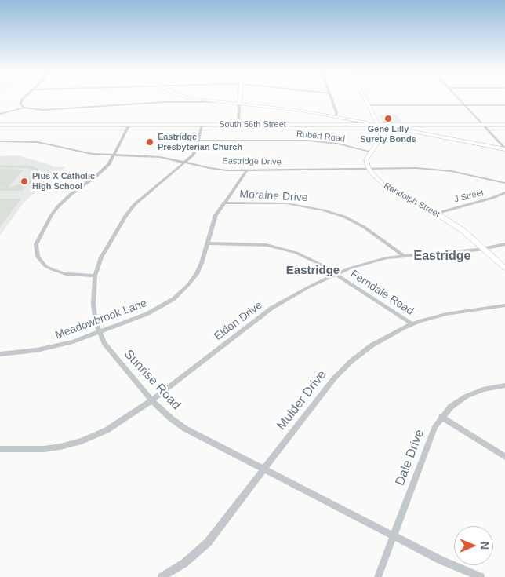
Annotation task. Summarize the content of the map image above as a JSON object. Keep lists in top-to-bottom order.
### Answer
{
  "streets": {
    "main road": ["South 56th Street", "Randolph Street"],
    "street": [
      "Robert Road",
      "Eastridge Drive",
      "Moraine Drive",
      "J Street",
      "Ferndale Road",
      "Meadowbrook Lane",
      "Eldon Drive",
      "Sunrise Road",
      "Mulder Drive",
      "Dale Drive"
    ]
  },
  "crossings": [
    ["South 56th Street", "Sunrise Road"],
    ["Robert Road", "Sunrise Road"],
    ["Eastridge Drive", "Randolph Street"],
    ["Eastridge Drive", "Meadowbrook Lane"],
    ["Eastridge Drive", "Sunrise Road"],
    ["Moraine Drive", "Meadowbrook Lane"],
    ["Moraine Drive", "Eldon Drive"],
    ["J Street", "Randolph Street"],
    ["Randolph Street", "Eldon Drive"],
    ["Ferndale Road", "Meadowbrook Lane"],
    ["Ferndale Road", "Eldon Drive"],
    ["Ferndale Road", "Mulder Drive"],
    ["Meadowbrook Lane", "Sunrise Road"],
    ["Eldon Drive", "Sunrise Road"],
    ["Sunrise Road", "Mulder Drive"],
    ["Sunrise Road", "Dale Drive"]
  ],
  "districts": ["Eastridge", "Eastridge"],
  "places": ["Gene Lilly Surety Bonds", "Eastridge Presbyterian Church", "Pius X Catholic High School"],
  "north": "right"
}
